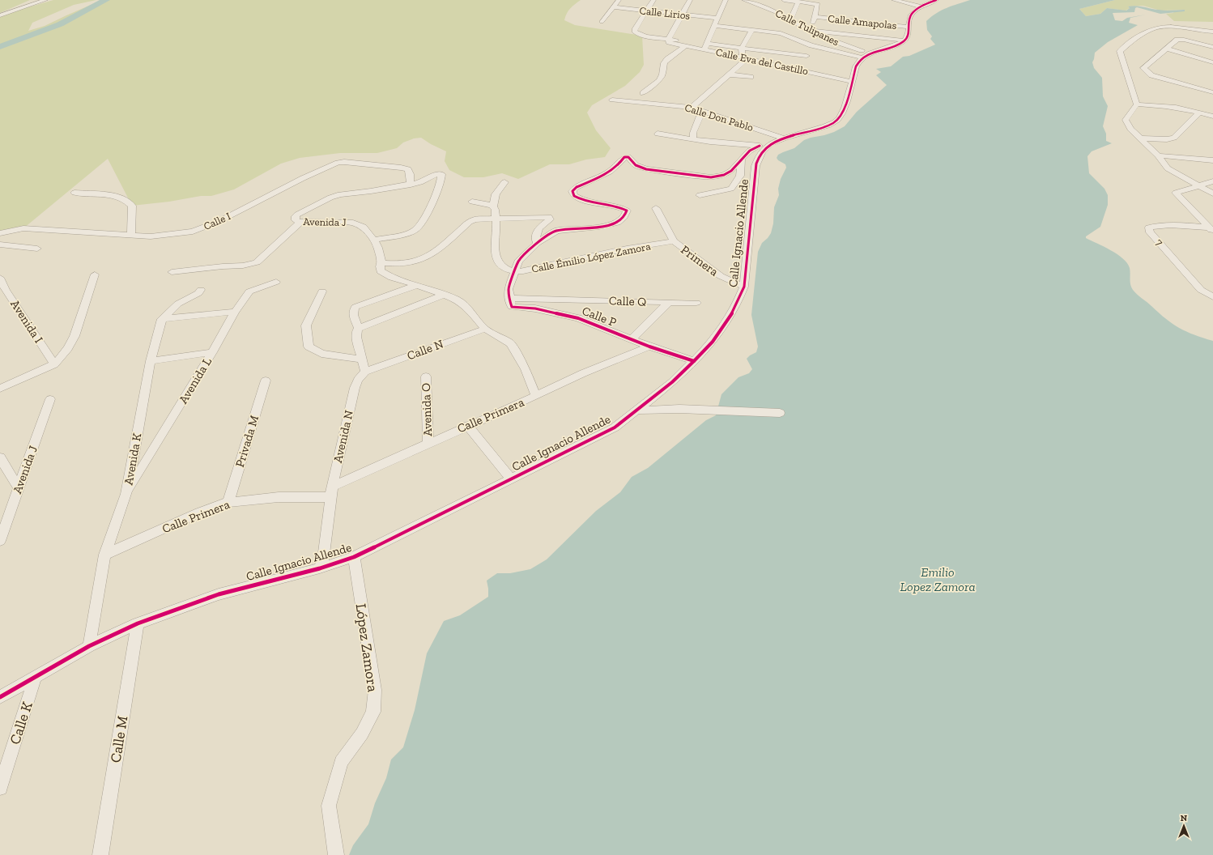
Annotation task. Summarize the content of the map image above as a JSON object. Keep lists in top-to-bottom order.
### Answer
{
  "streets": {
    "street": [
      "Calle Lirios",
      "Calle Amapolas",
      "Calle Tulipanes",
      "Calle Eva del Castillo",
      "Calle Don Pablo",
      "Calle I",
      "Avenida J",
      "Calle Ignacio Allende",
      "7",
      "Calle Émilio López Zamora",
      "Primera",
      "Calle Q",
      "Calle P",
      "Avenida I",
      "Calle N",
      "Avenida L",
      "Avenida O",
      "Calle Primera",
      "Avenida N",
      "Privada M",
      "Avenida K",
      "López Zamora",
      "Calle K",
      "Calle M"
    ]
  },
  "crossings": [
    ["Calle I", "Avenida J"],
    ["Calle Ignacio Allende", "Primera"],
    ["Calle Ignacio Allende", "Calle P"],
    ["Calle Ignacio Allende", "Avenida N"],
    ["Calle Ignacio Allende", "Avenida K"],
    ["Calle Ignacio Allende", "López Zamora"],
    ["Calle Ignacio Allende", "Calle K"],
    ["Calle Ignacio Allende", "Calle M"],
    ["Calle Émilio López Zamora", "Primera"],
    ["Calle Q", "Calle P"],
    ["Calle P", "Calle Primera"],
    ["Calle N", "Avenida N"],
    ["Avenida L", "Avenida K"],
    ["Avenida O", "Calle Primera"],
    ["Calle Primera", "Avenida N"],
    ["Calle Primera", "Privada M"],
    ["Calle Primera", "Avenida K"]
  ],
  "water": ["Emilio Lopez Zamora"],
  "north": "top"
}
